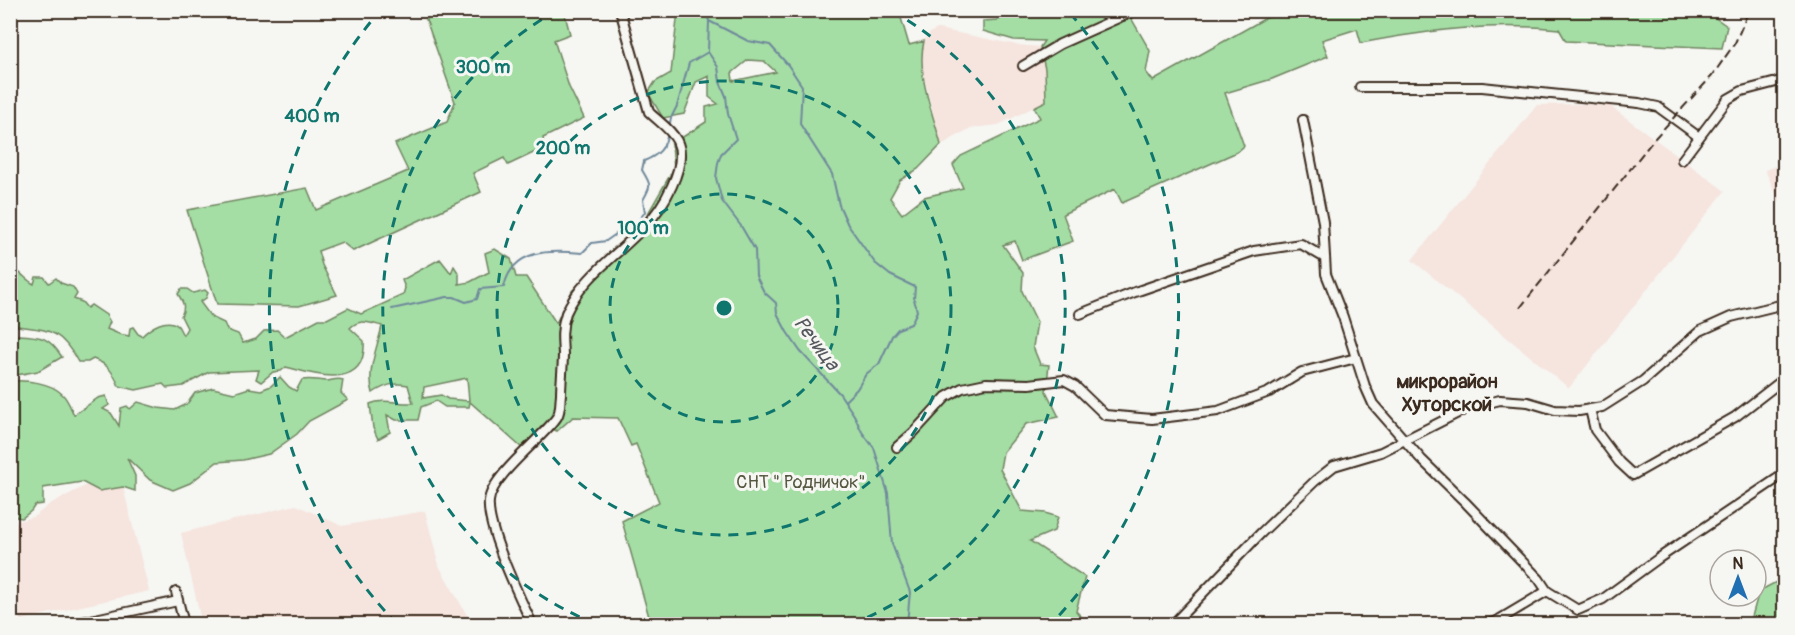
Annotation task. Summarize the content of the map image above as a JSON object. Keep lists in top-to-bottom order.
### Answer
{
  "districts": ["микрорайон Хуторской"],
  "water": ["Речица"],
  "parks": ["СНТ \" Родничок\""],
  "north": "top",
  "rings": [
    "300 m",
    "400 m",
    "200 m",
    "100 m"
  ]
}
